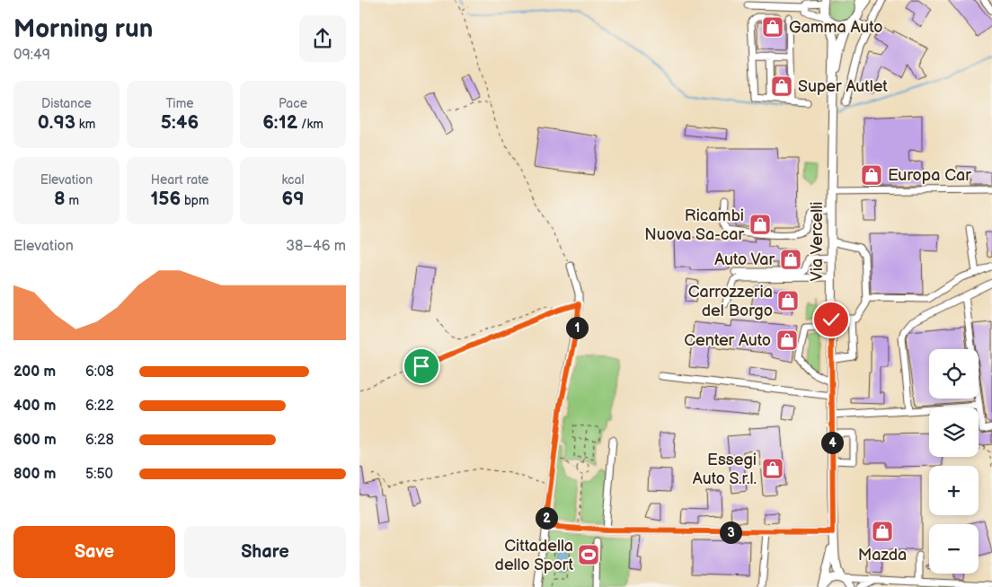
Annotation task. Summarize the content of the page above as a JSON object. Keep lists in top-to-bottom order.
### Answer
{
  "streets": {
    "main road": ["Via Vercelli"]
  },
  "places": {
    "shop": [
      "Gamma Auto",
      "Super Autlet",
      "Europa Car",
      "Ricambi Nuova Sa-car",
      "Auto Var",
      "Carrozzeria del Borgo",
      "Center Auto",
      "Essegi Auto S.r.l.",
      "Mazda"
    ],
    "sports": ["Cittadella dello Sport"]
  },
  "page": {
    "heading": ["Morning run", "09:49"],
    "stats": [
      ["Distance", "0.93 km"],
      ["Time", "5:46"],
      ["Pace", "6:12 /km"],
      ["Elevation", "8 m"],
      ["Heart rate", "156 bpm"],
      ["kcal", "69"]
    ],
    "chart": ["Elevation", "38–46 m"],
    "pins": [
      "1",
      "4",
      "2",
      "3"
    ],
    "map_buttons": ["+", "−"],
    "list": [
      {
        "name": "200 m",
        "note": "6:08"
      },
      {
        "name": "400 m",
        "note": "6:22"
      },
      {
        "name": "600 m",
        "note": "6:28"
      },
      {
        "name": "800 m",
        "note": "5:50"
      }
    ],
    "buttons": ["Save", "Share"]
  }
}
